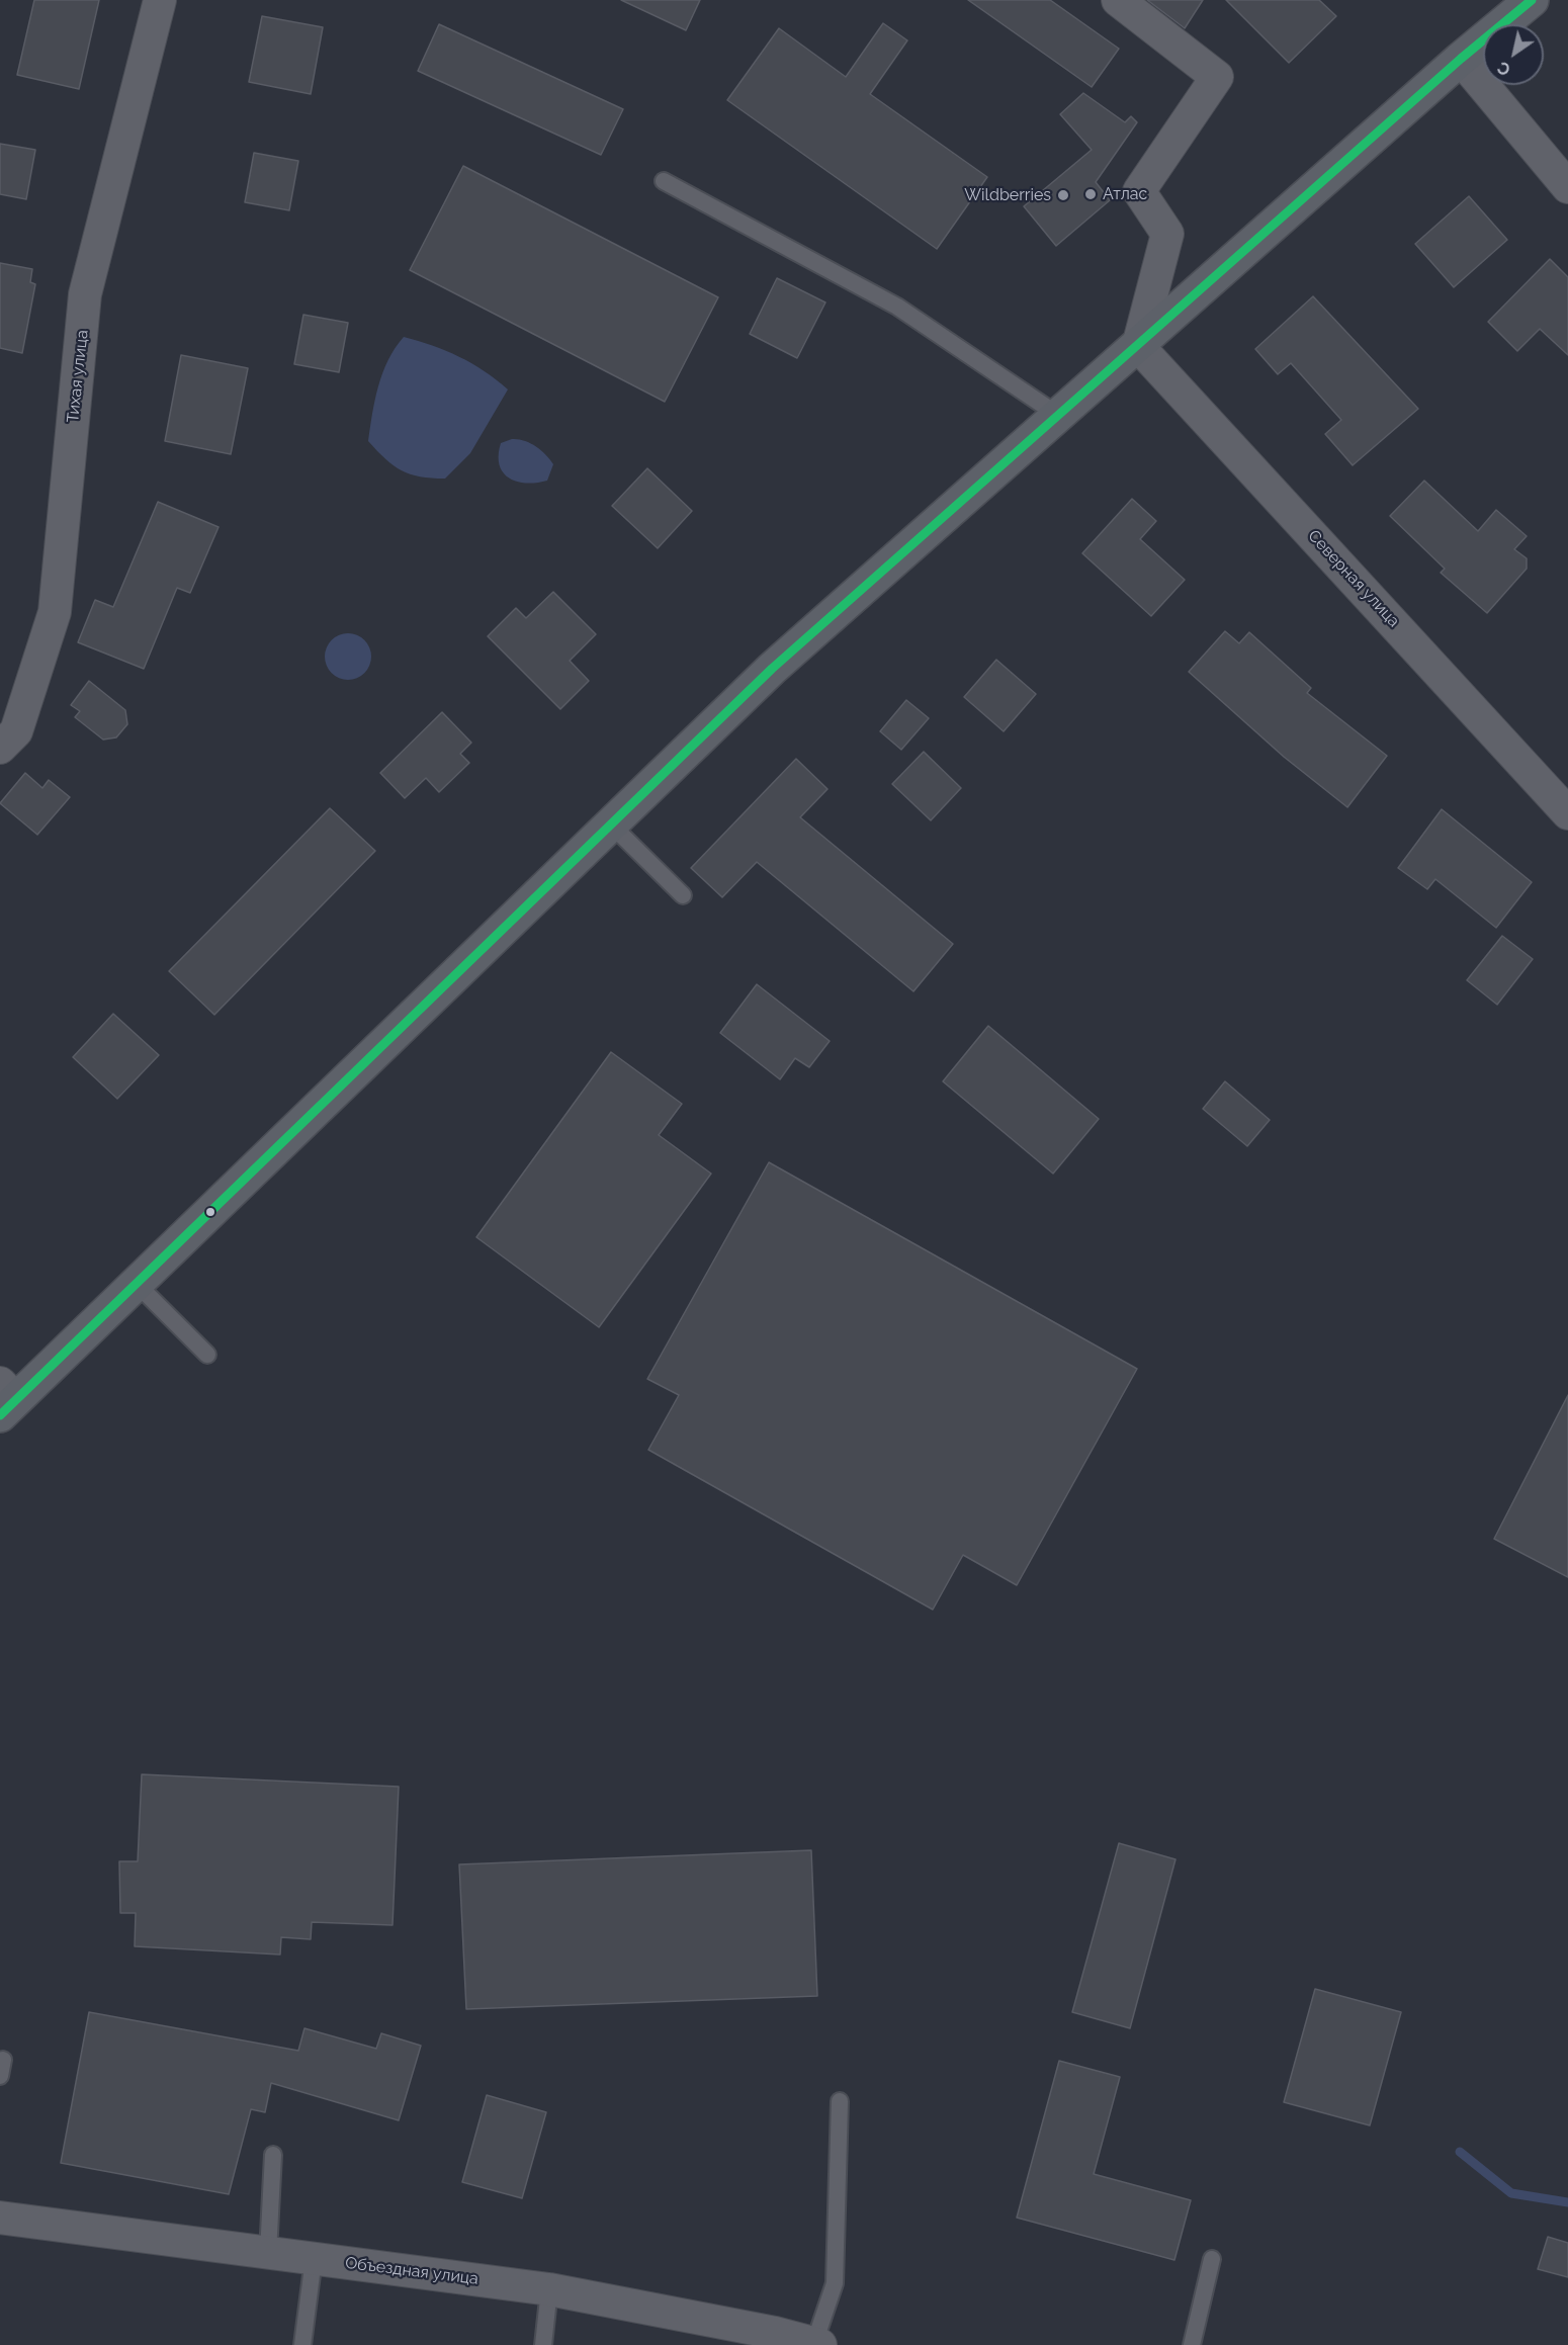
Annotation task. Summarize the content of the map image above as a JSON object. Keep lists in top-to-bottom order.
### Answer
{
  "streets": {
    "street": ["Тихая улица", "Северная улица", "Объездная улица"]
  },
  "places": ["Атлас", "Wildberries"],
  "north": "bottom left"
}
